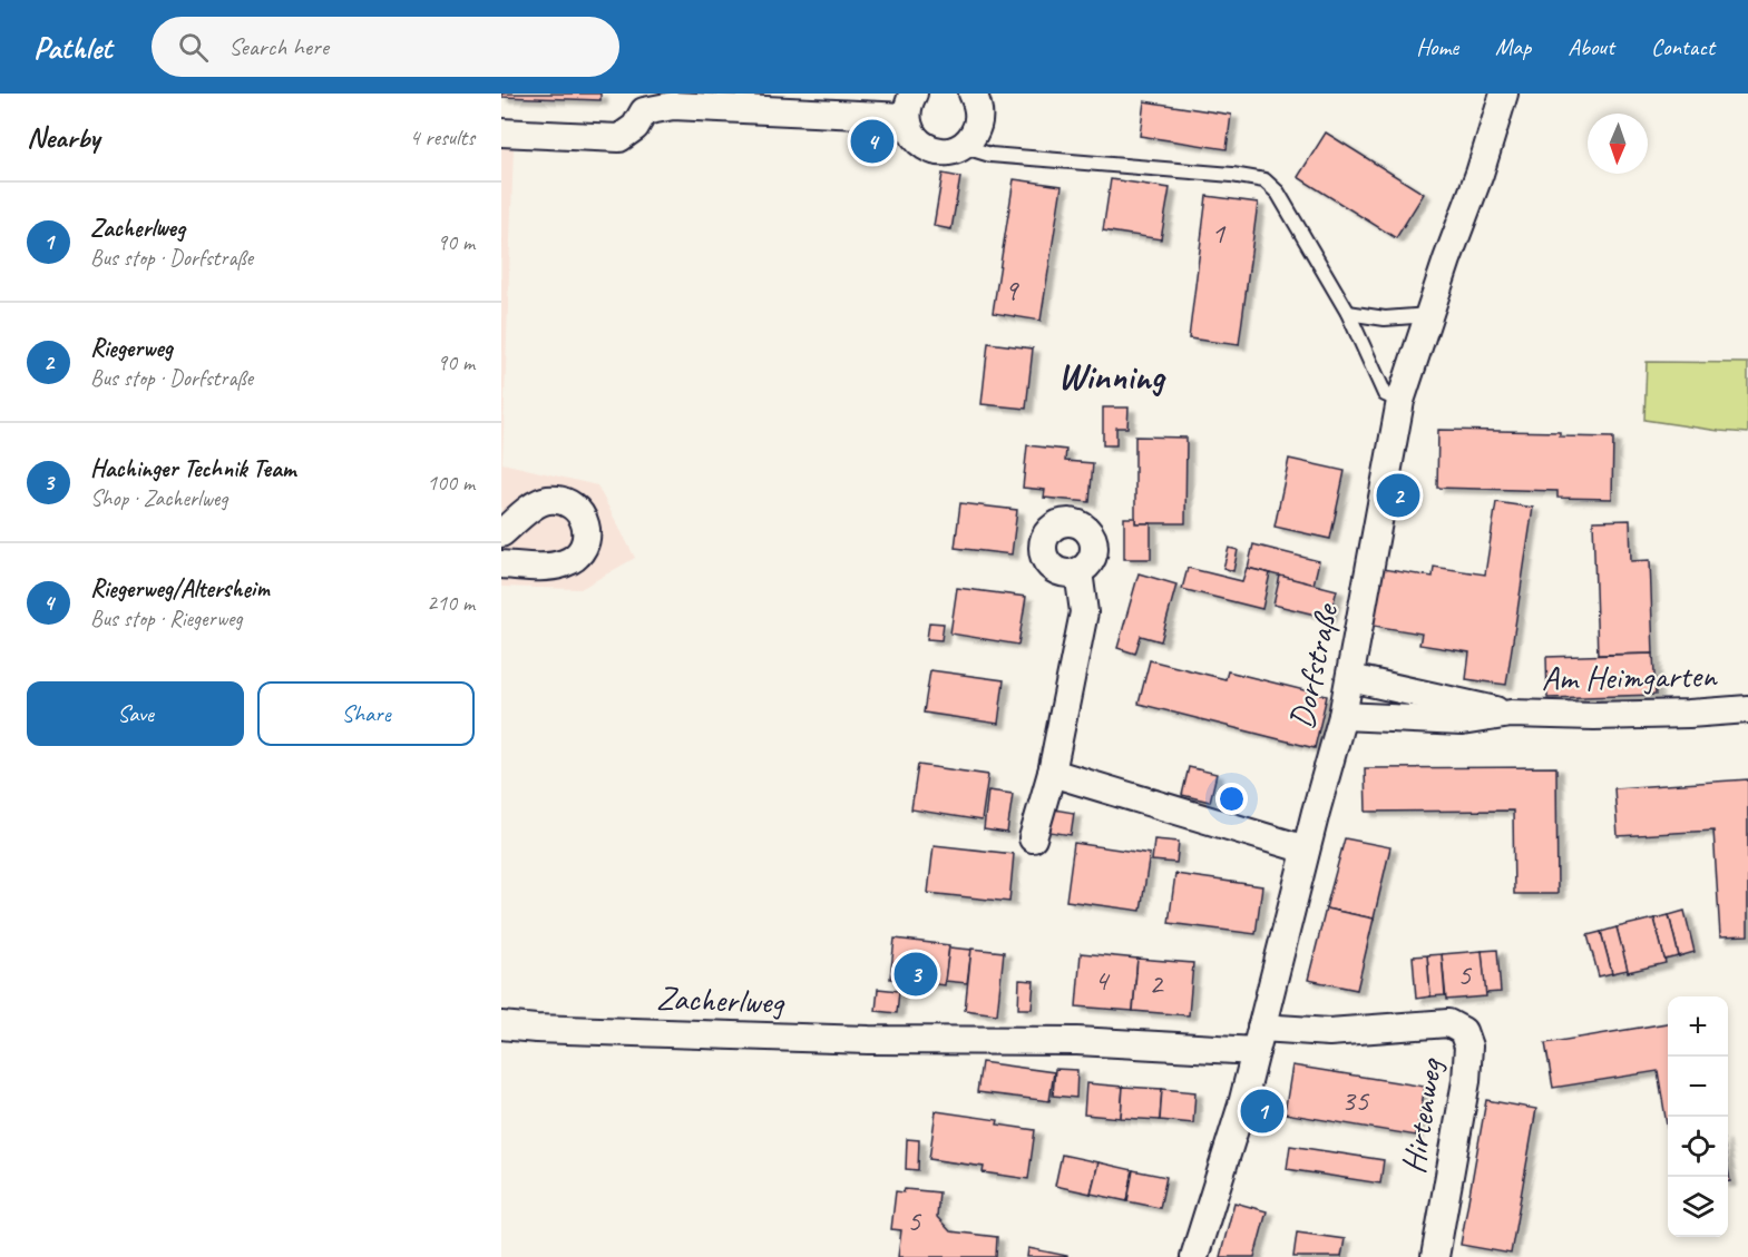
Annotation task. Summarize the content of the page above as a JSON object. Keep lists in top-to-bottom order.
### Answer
{
  "streets": {
    "street": [
      "Dorfstraße",
      "Am Heimgarten",
      "Zacherlweg",
      "Hirtenweg"
    ]
  },
  "crossings": [
    ["Dorfstraße", "Am Heimgarten"],
    ["Dorfstraße", "Zacherlweg"],
    ["Dorfstraße", "Hirtenweg"],
    ["Zacherlweg", "Hirtenweg"]
  ],
  "districts": ["Winning"],
  "house_numbers": [
    "1",
    "9",
    "5",
    "4",
    "2",
    "35",
    "5"
  ],
  "north": "bottom",
  "page": {
    "header": "Pathlet",
    "search": "Search here",
    "nav": [
      "Home",
      "Map",
      "About",
      "Contact"
    ],
    "heading": ["Nearby", "4 results"],
    "pins": [
      "4",
      "2",
      "3",
      "1"
    ],
    "list": [
      {
        "mark": "1",
        "name": "Zacherlweg",
        "note": "Bus stop · Dorfstraße",
        "value": "90 m"
      },
      {
        "mark": "2",
        "name": "Riegerweg",
        "note": "Bus stop · Dorfstraße",
        "value": "90 m"
      },
      {
        "mark": "3",
        "name": "Hachinger Technik Team",
        "note": "Shop · Zacherlweg",
        "value": "100 m"
      },
      {
        "mark": "4",
        "name": "Riegerweg/Altersheim",
        "note": "Bus stop · Riegerweg",
        "value": "210 m"
      }
    ],
    "buttons": ["Save", "Share"],
    "map_buttons": ["+", "−"]
  }
}
